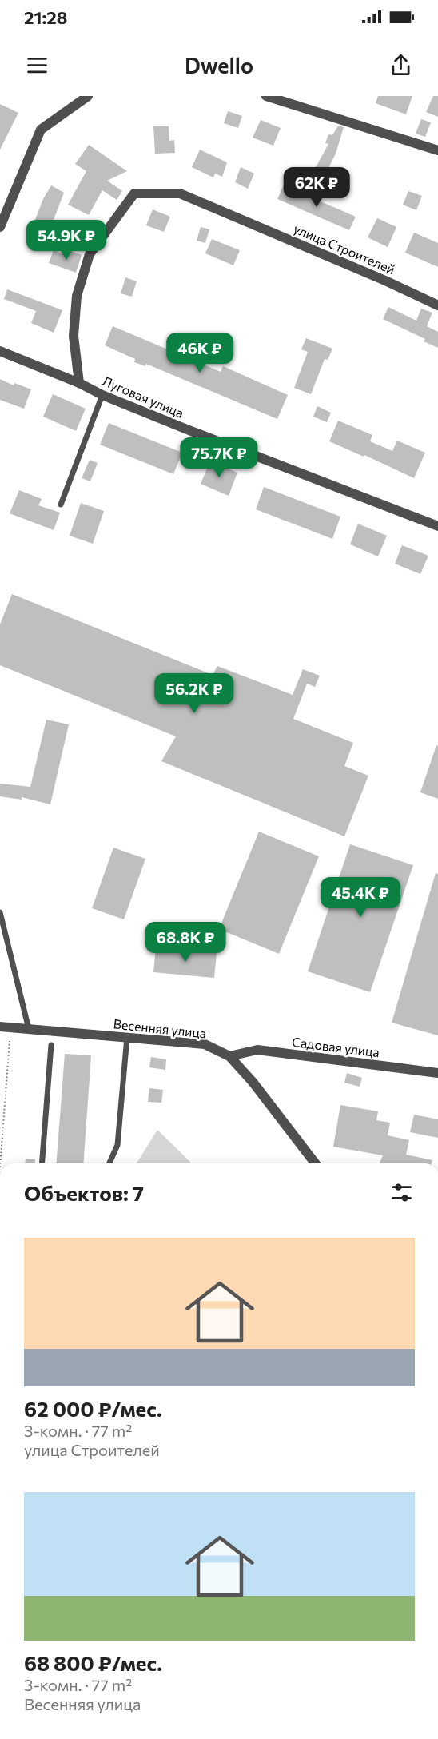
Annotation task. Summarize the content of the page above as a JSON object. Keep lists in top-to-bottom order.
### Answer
{
  "streets": {
    "street": [
      "улица Строителей",
      "Луговая улица",
      "Весенняя улица",
      "Садовая улица"
    ]
  },
  "crossings": [
    ["улица Строителей", "Луговая улица"],
    ["Весенняя улица", "Садовая улица"]
  ],
  "page": {
    "status": "21:28",
    "header": "Dwello",
    "price": [
      "62K ₽",
      "54.9K ₽",
      "46K ₽",
      "75.7K ₽",
      "56.2K ₽",
      "45.4K ₽",
      "68.8K ₽"
    ],
    "heading": "Объектов: 7",
    "list": [
      {
        "name": "62 000 ₽/мес.",
        "note": "3-комн. · 77 m² · улица Строителей"
      },
      {
        "name": "68 800 ₽/мес.",
        "note": "3-комн. · 77 m² · Весенняя улица"
      }
    ]
  }
}
